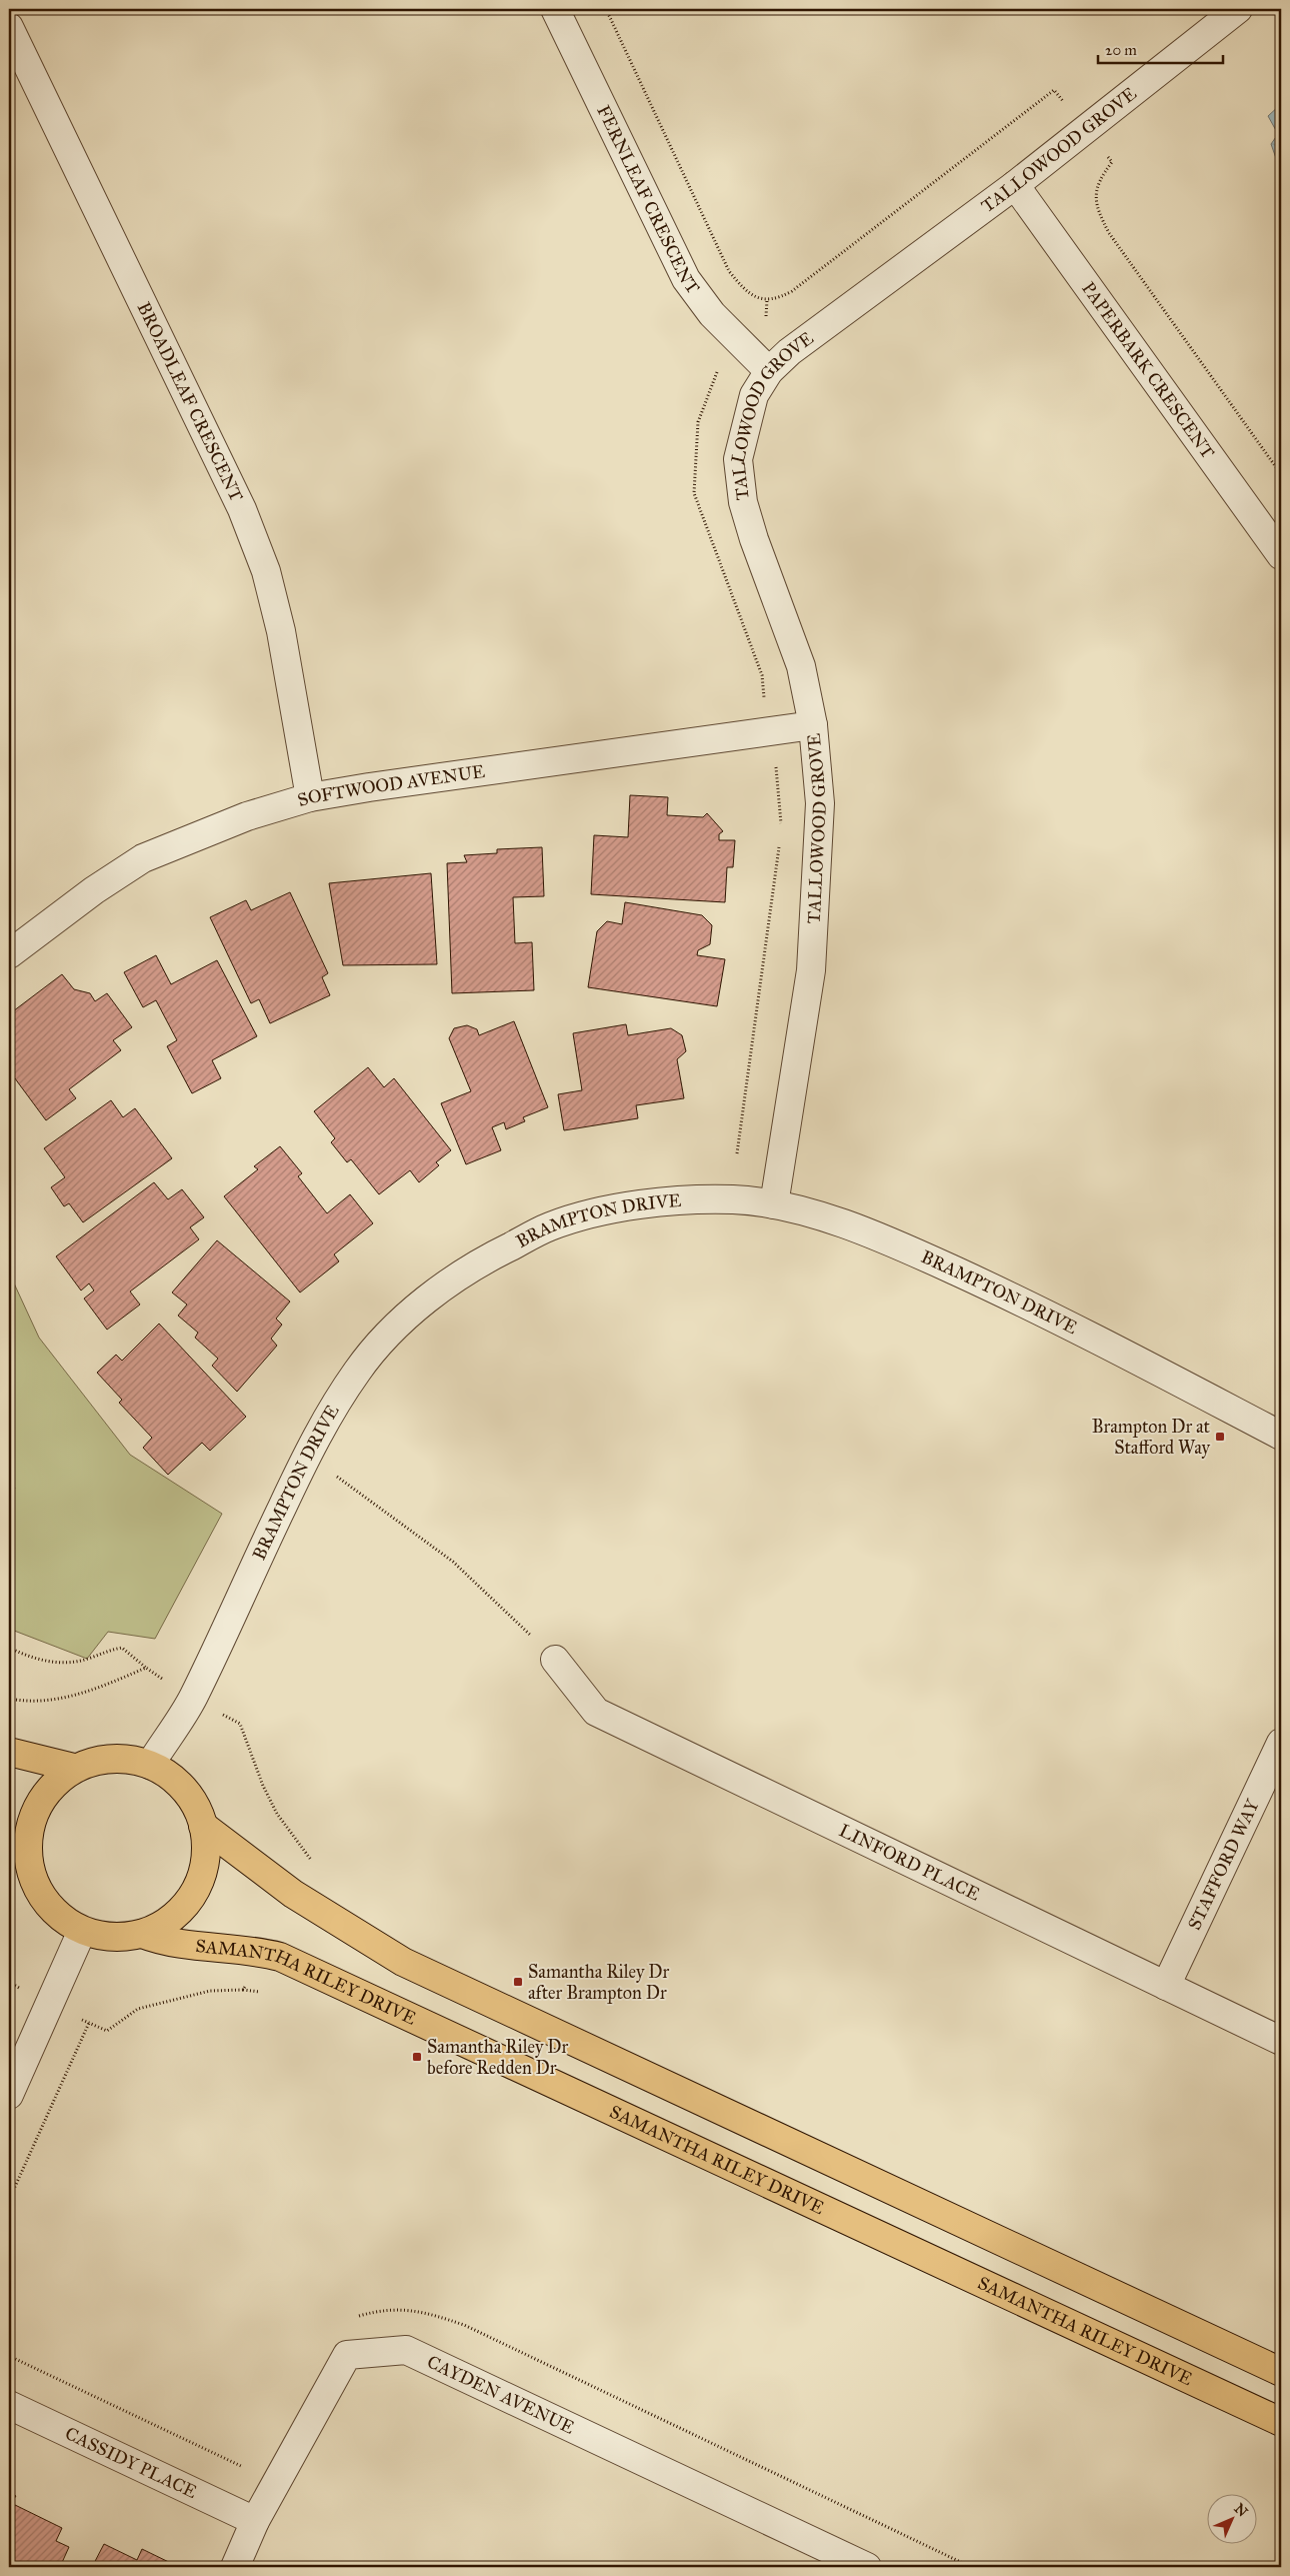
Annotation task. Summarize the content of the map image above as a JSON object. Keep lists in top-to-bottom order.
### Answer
{
  "streets": {
    "main road": ["SAMANTHA RILEY DRIVE"],
    "street": [
      "TALLOWOOD GROVE",
      "FERNLEAF CRESCENT",
      "PAPERBARK CRESCENT",
      "BROADLEAF CRESCENT",
      "SOFTWOOD AVENUE",
      "BRAMPTON DRIVE",
      "LINFORD PLACE",
      "STAFFORD WAY",
      "CAYDEN AVENUE",
      "CASSIDY PLACE"
    ]
  },
  "crossings": [
    ["TALLOWOOD GROVE", "FERNLEAF CRESCENT"],
    ["TALLOWOOD GROVE", "PAPERBARK CRESCENT"],
    ["TALLOWOOD GROVE", "SOFTWOOD AVENUE"],
    ["TALLOWOOD GROVE", "BRAMPTON DRIVE"],
    ["BROADLEAF CRESCENT", "SOFTWOOD AVENUE"],
    ["BRAMPTON DRIVE", "SAMANTHA RILEY DRIVE"],
    ["LINFORD PLACE", "STAFFORD WAY"],
    ["CAYDEN AVENUE", "CASSIDY PLACE"]
  ],
  "places": {
    "transit": ["Brampton Dr at Stafford Way", "Samantha Riley Dr after Brampton Dr", "Samantha Riley Dr before Redden Dr"]
  },
  "scale_bar": "20 m",
  "north": "top right"
}
